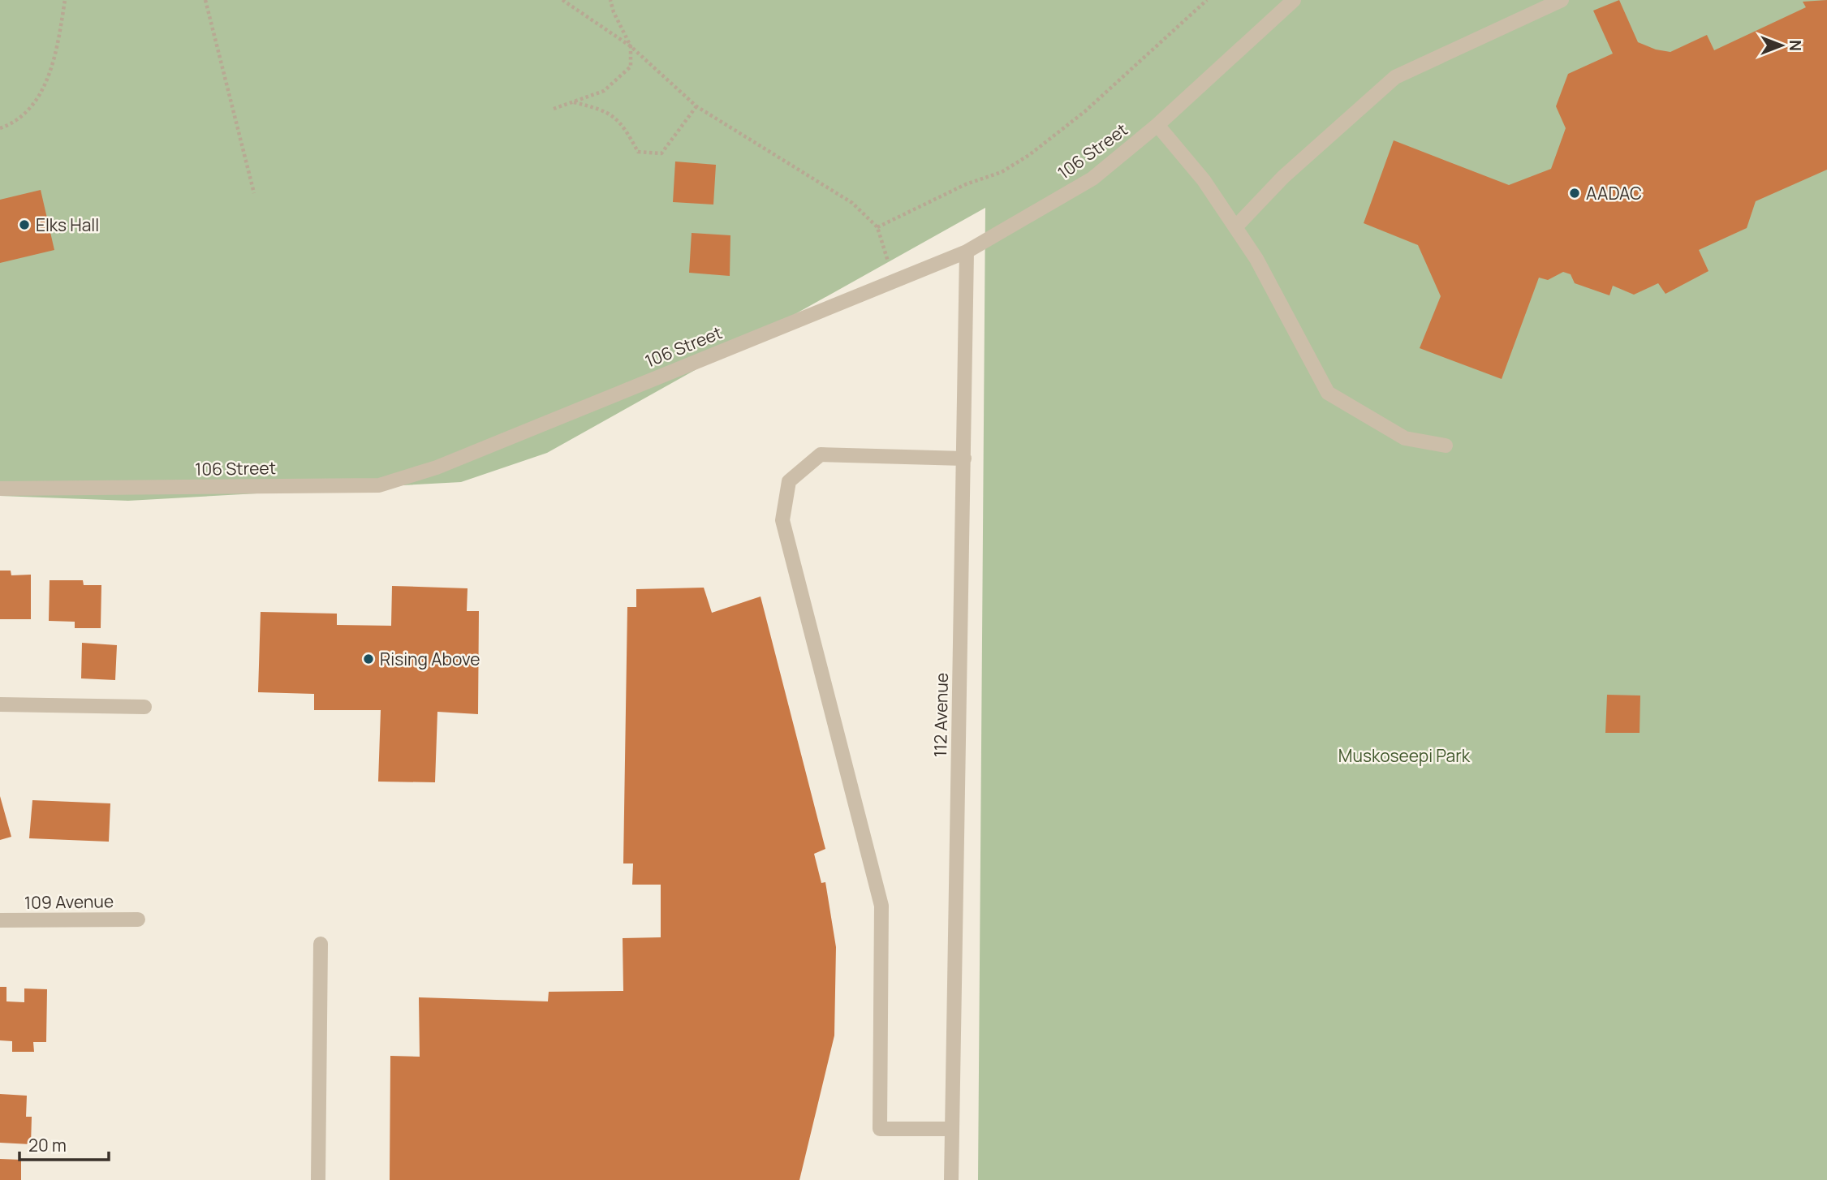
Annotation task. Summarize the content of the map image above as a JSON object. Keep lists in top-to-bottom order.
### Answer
{
  "streets": {
    "street": ["106 Street", "112 Avenue", "109 Avenue"]
  },
  "crossings": [
    ["106 Street", "112 Avenue"]
  ],
  "parks": ["Muskoseepi Park"],
  "places": ["AADAC", "Elks Hall", "Rising Above"],
  "scale_bar": "20 m",
  "north": "right"
}
